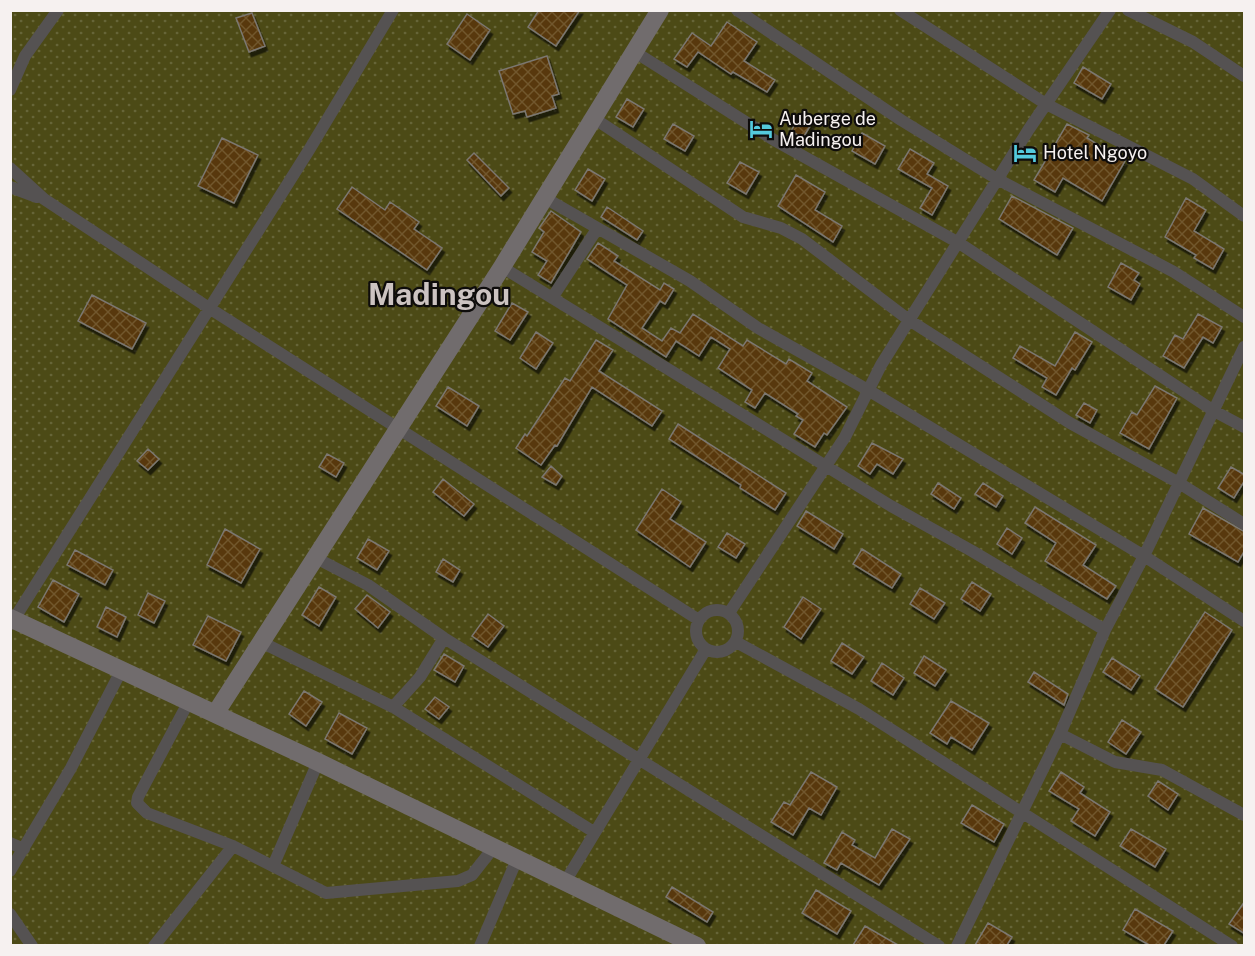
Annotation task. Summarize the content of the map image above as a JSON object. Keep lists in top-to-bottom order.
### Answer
{
  "districts": ["Madingou"],
  "places": {
    "hotel": ["Auberge de Madingou", "Hotel Ngoyo"]
  }
}
